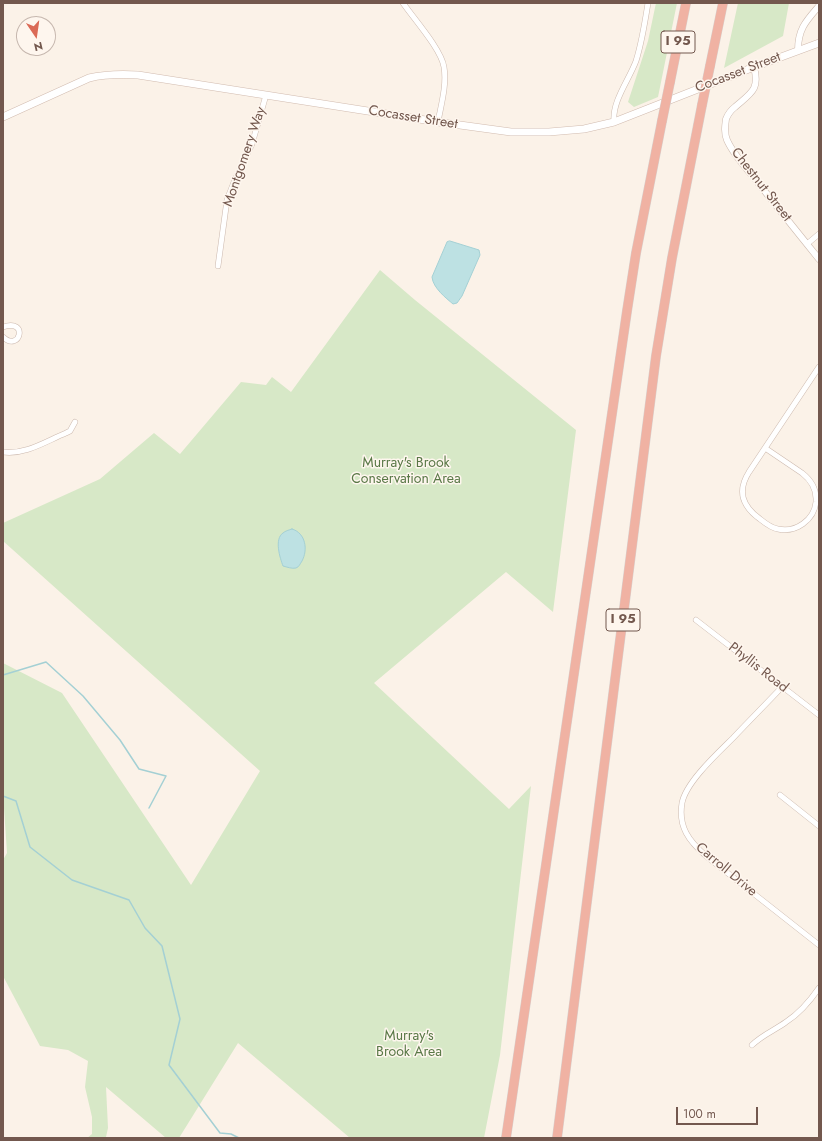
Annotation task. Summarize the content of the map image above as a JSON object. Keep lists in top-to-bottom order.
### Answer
{
  "streets": {
    "highway": ["I 95"],
    "main road": ["Cocasset Street"],
    "street": [
      "Montgomery Way",
      "Chestnut Street",
      "Phyllis Road",
      "Carroll Drive"
    ]
  },
  "crossings": [
    ["Cocasset Street", "Montgomery Way"],
    ["Cocasset Street", "Chestnut Street"],
    ["Phyllis Road", "Carroll Drive"]
  ],
  "parks": ["Murray's Brook Conservation Area", "Murray's Brook Area"],
  "scale_bar": "100 m",
  "north": "bottom"
}
